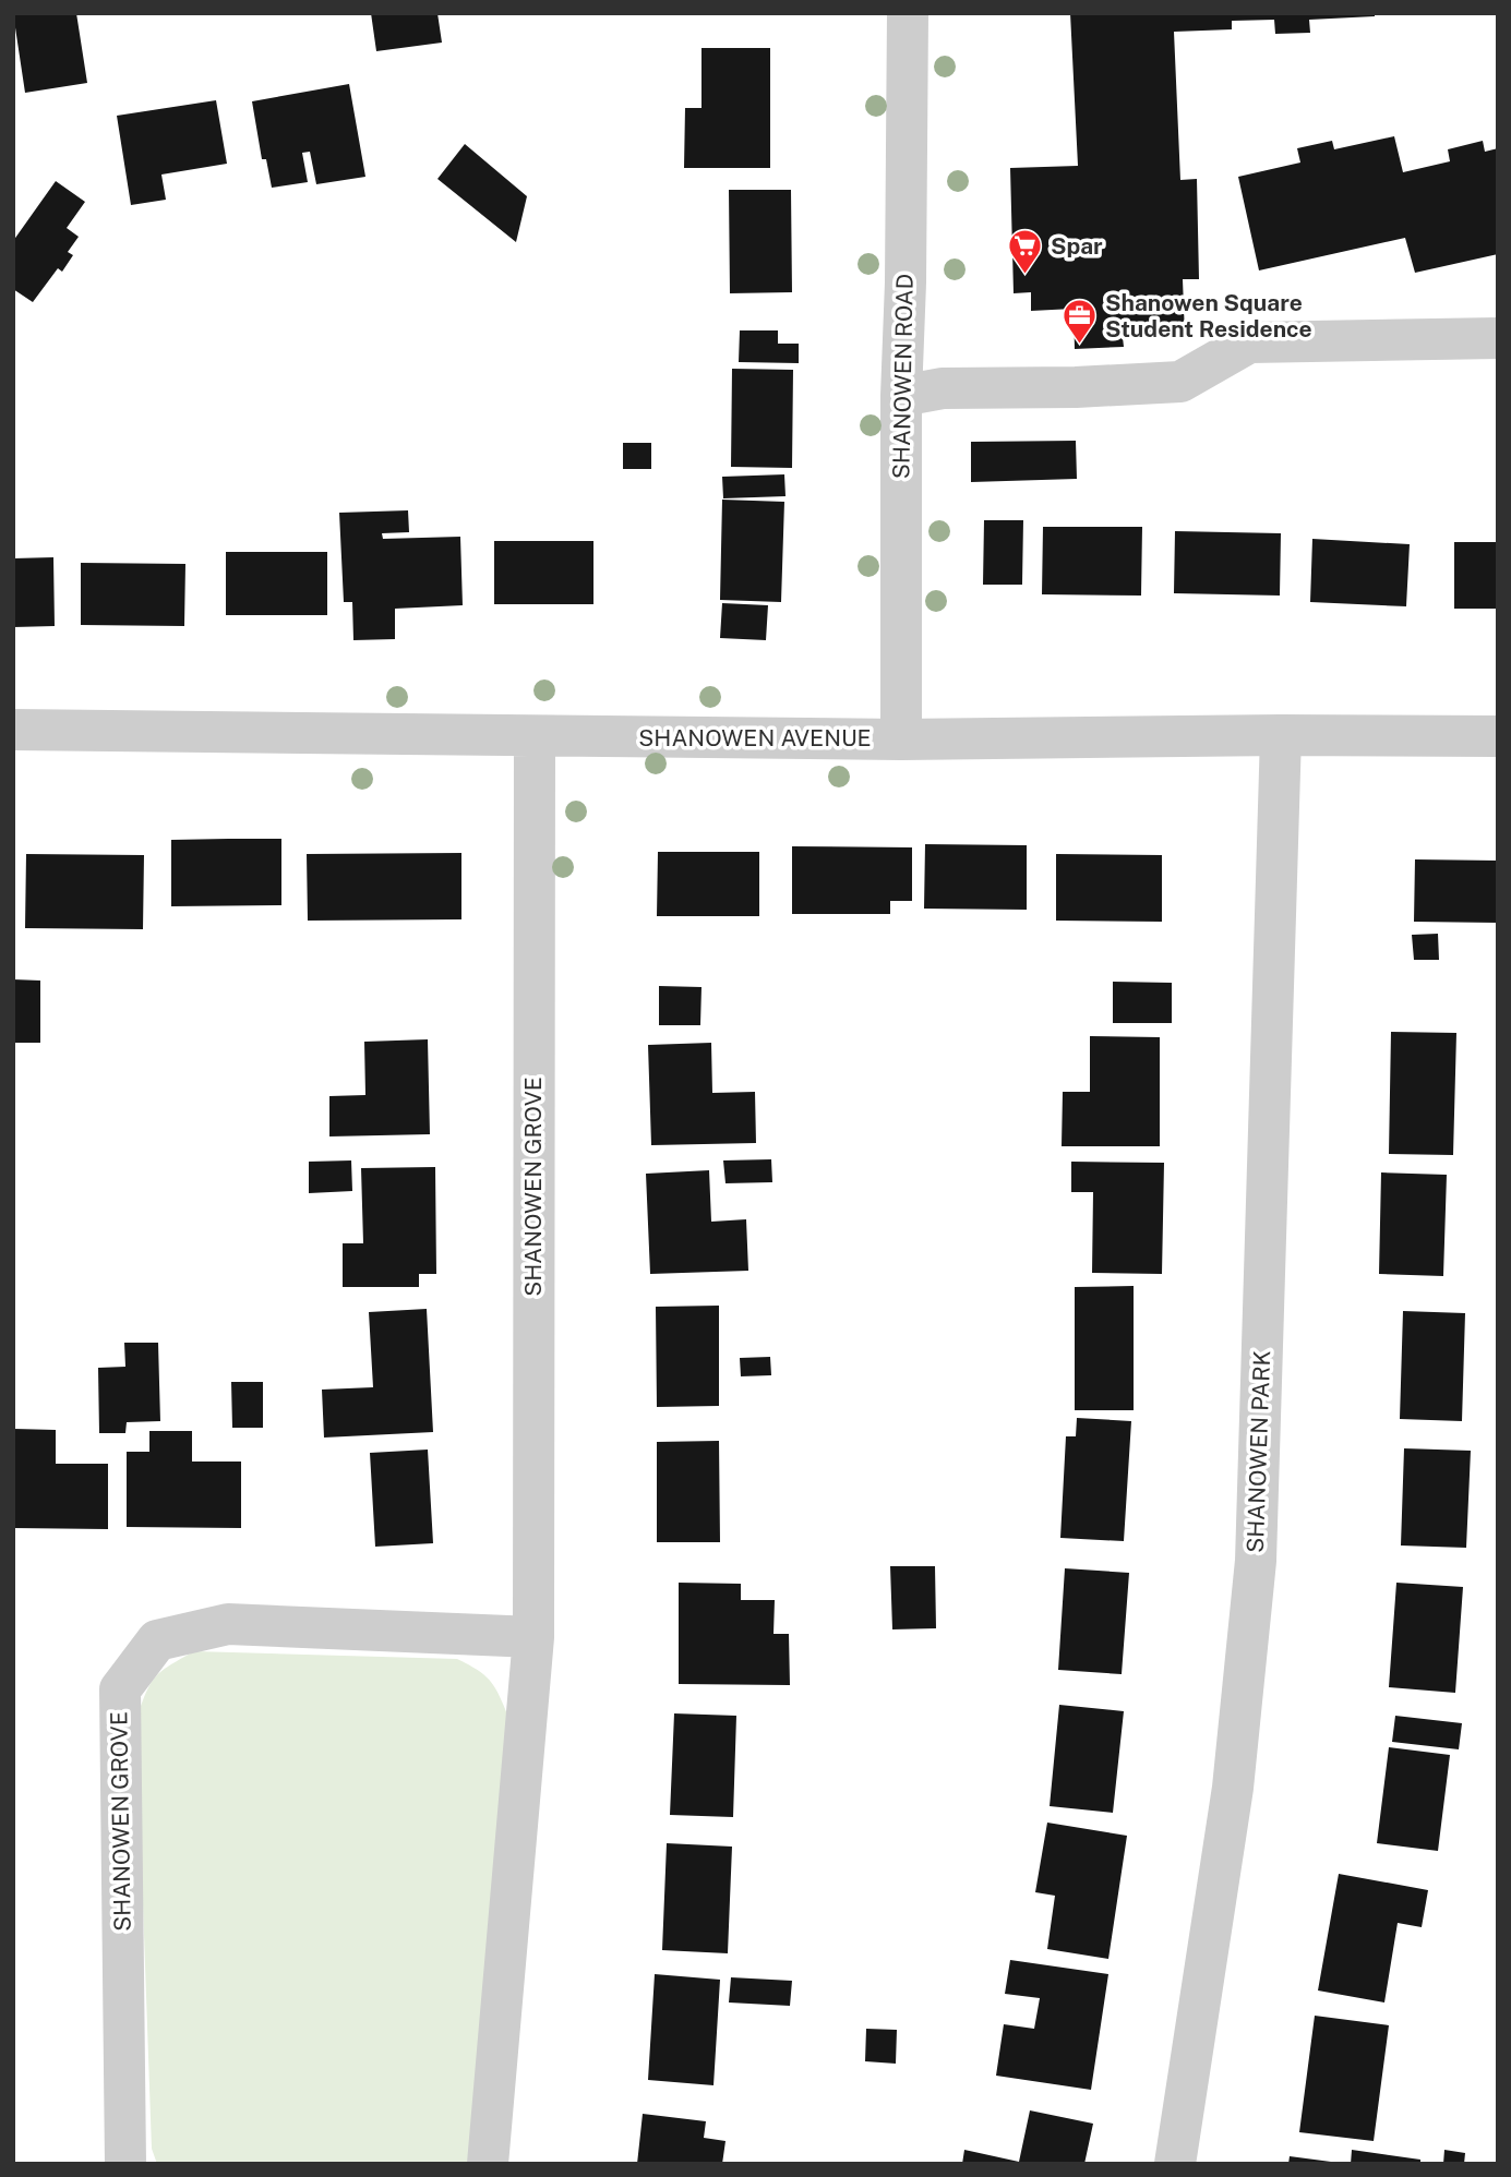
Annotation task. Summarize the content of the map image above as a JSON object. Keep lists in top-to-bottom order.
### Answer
{
  "streets": {
    "street": [
      "SHANOWEN ROAD",
      "SHANOWEN AVENUE",
      "SHANOWEN GROVE",
      "SHANOWEN PARK"
    ]
  },
  "crossings": [
    ["SHANOWEN ROAD", "SHANOWEN AVENUE"],
    ["SHANOWEN AVENUE", "SHANOWEN GROVE"],
    ["SHANOWEN AVENUE", "SHANOWEN PARK"]
  ],
  "places": {
    "supermarket": ["Spar"],
    "office": ["Shanowen Square Student Residence"]
  }
}
